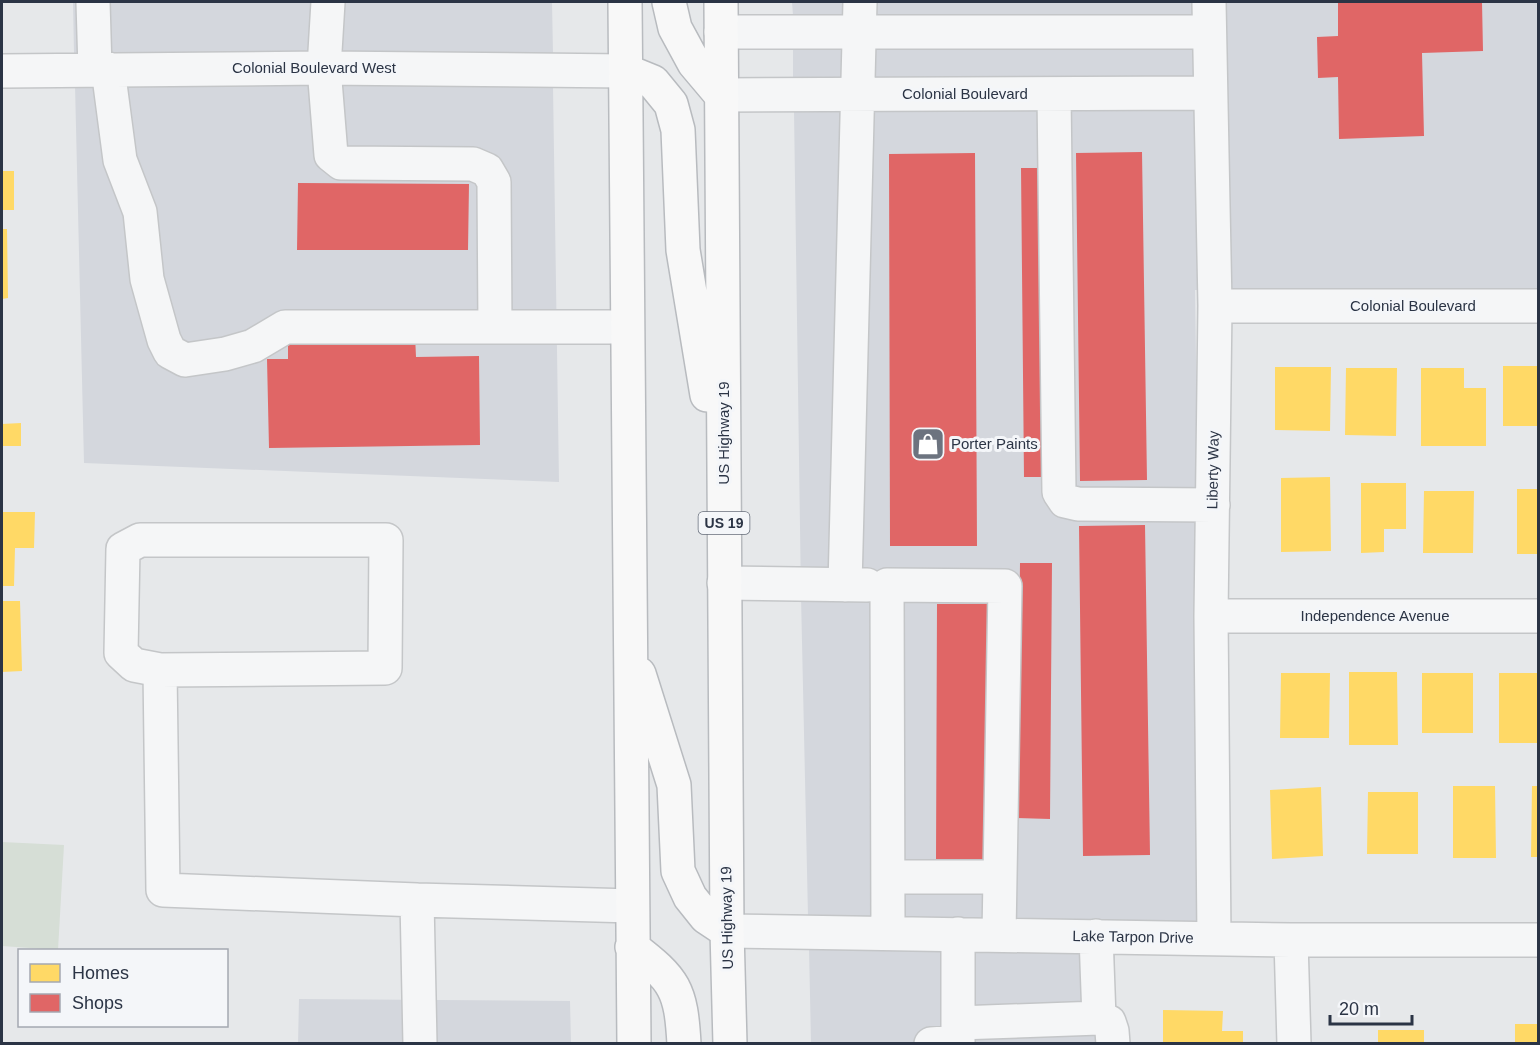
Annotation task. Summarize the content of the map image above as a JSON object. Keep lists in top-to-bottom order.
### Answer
{
  "streets": {
    "highway": ["US Highway 19", "US 19"],
    "street": [
      "Colonial Boulevard West",
      "Colonial Boulevard",
      "Liberty Way",
      "Independence Avenue",
      "Lake Tarpon Drive"
    ]
  },
  "crossings": [
    ["Colonial Boulevard", "US Highway 19"],
    ["Colonial Boulevard", "Liberty Way"],
    ["US Highway 19", "Lake Tarpon Drive"],
    ["Liberty Way", "Independence Avenue"],
    ["Liberty Way", "Lake Tarpon Drive"]
  ],
  "places": {
    "shop": ["Porter Paints"]
  },
  "legend": ["Homes", "Shops"],
  "scale_bar": "20 m"
}
